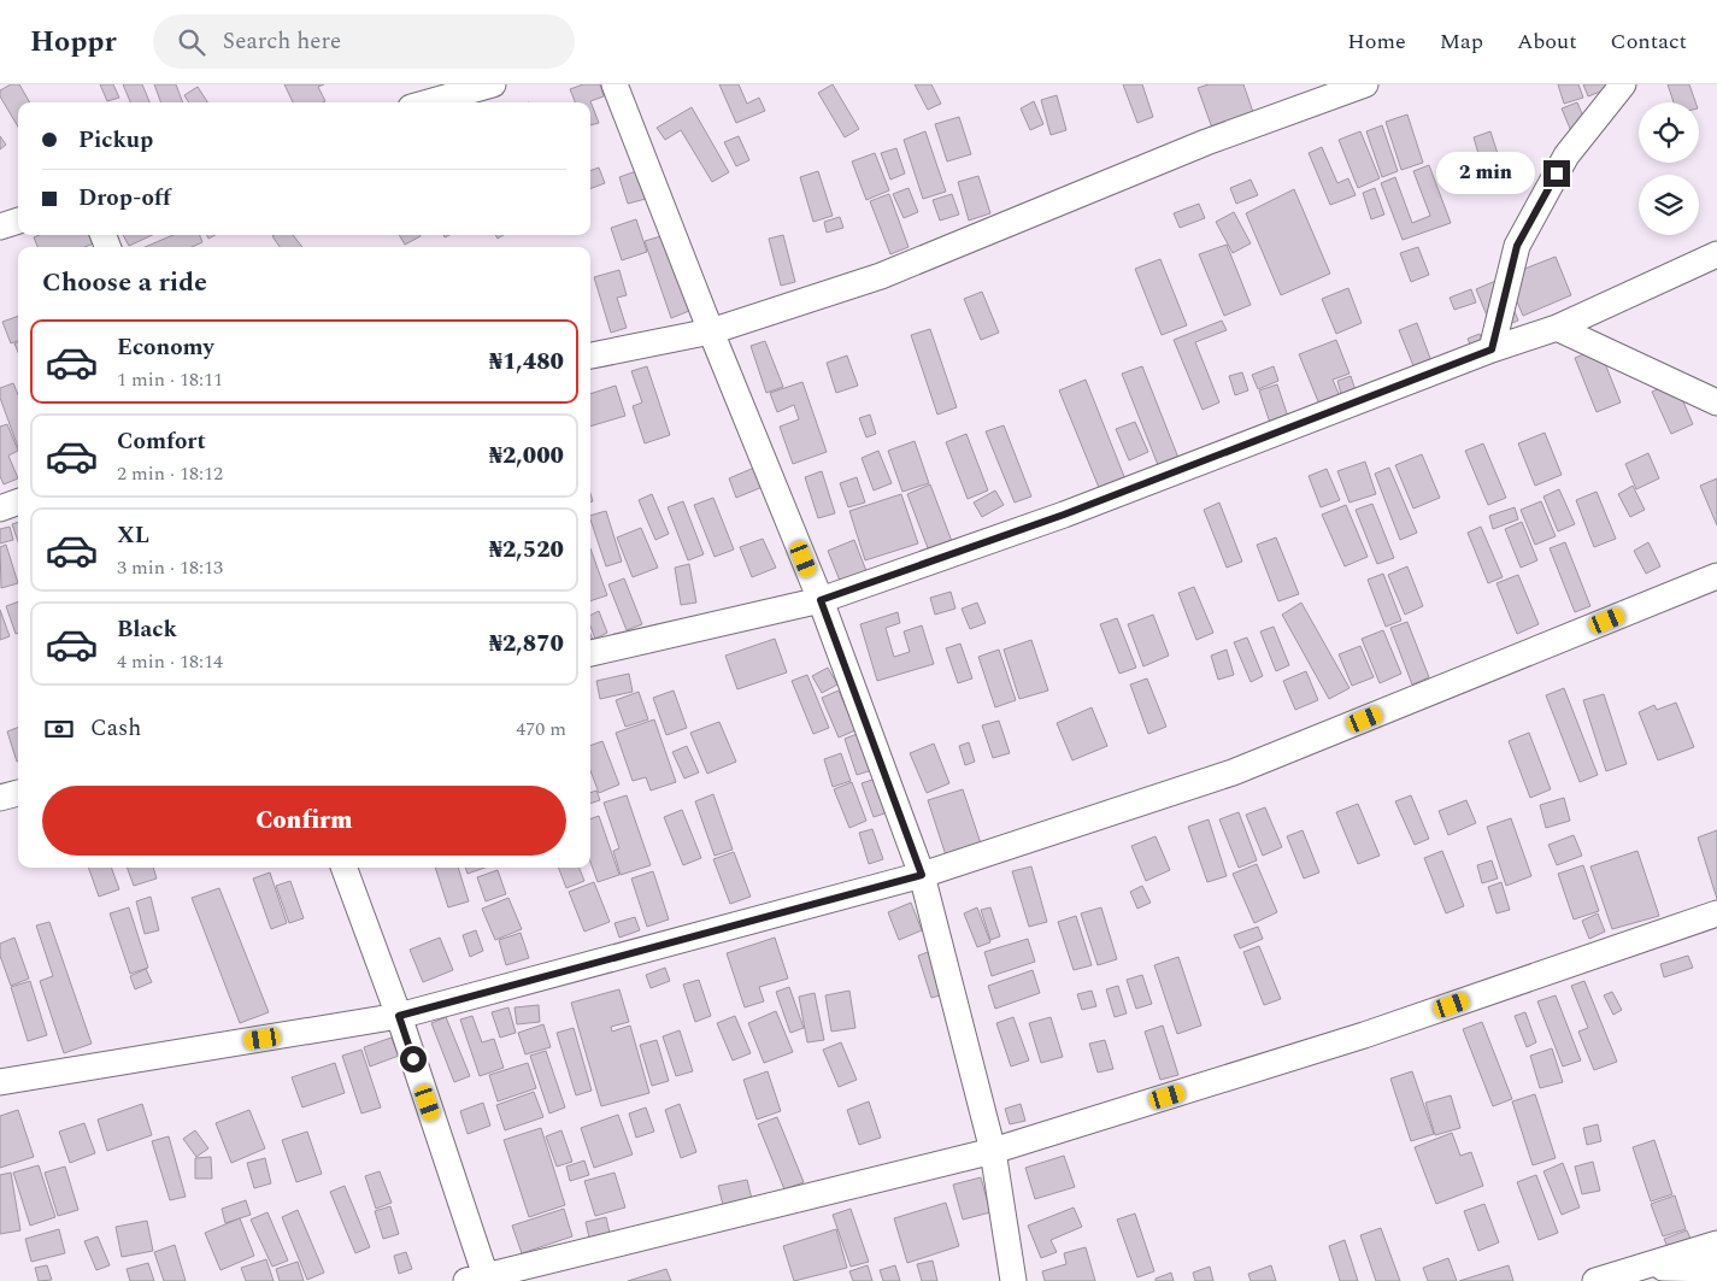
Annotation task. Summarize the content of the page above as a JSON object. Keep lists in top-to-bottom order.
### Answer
{
  "page": {
    "header": "Hoppr",
    "search": "Search here",
    "nav": [
      "Home",
      "Map",
      "About",
      "Contact"
    ],
    "banner": ["Pickup", "Drop-off"],
    "bubble": "2 min",
    "heading": "Choose a ride",
    "list": [
      {
        "name": "Economy",
        "note": "1 min · 18:11",
        "value": "₦1,480"
      },
      {
        "name": "Comfort",
        "note": "2 min · 18:12",
        "value": "₦2,000"
      },
      {
        "name": "XL",
        "note": "3 min · 18:13",
        "value": "₦2,520"
      },
      {
        "name": "Black",
        "note": "4 min · 18:14",
        "value": "₦2,870"
      }
    ],
    "pay": ["Cash", "470 m"],
    "buttons": "Confirm"
  }
}
